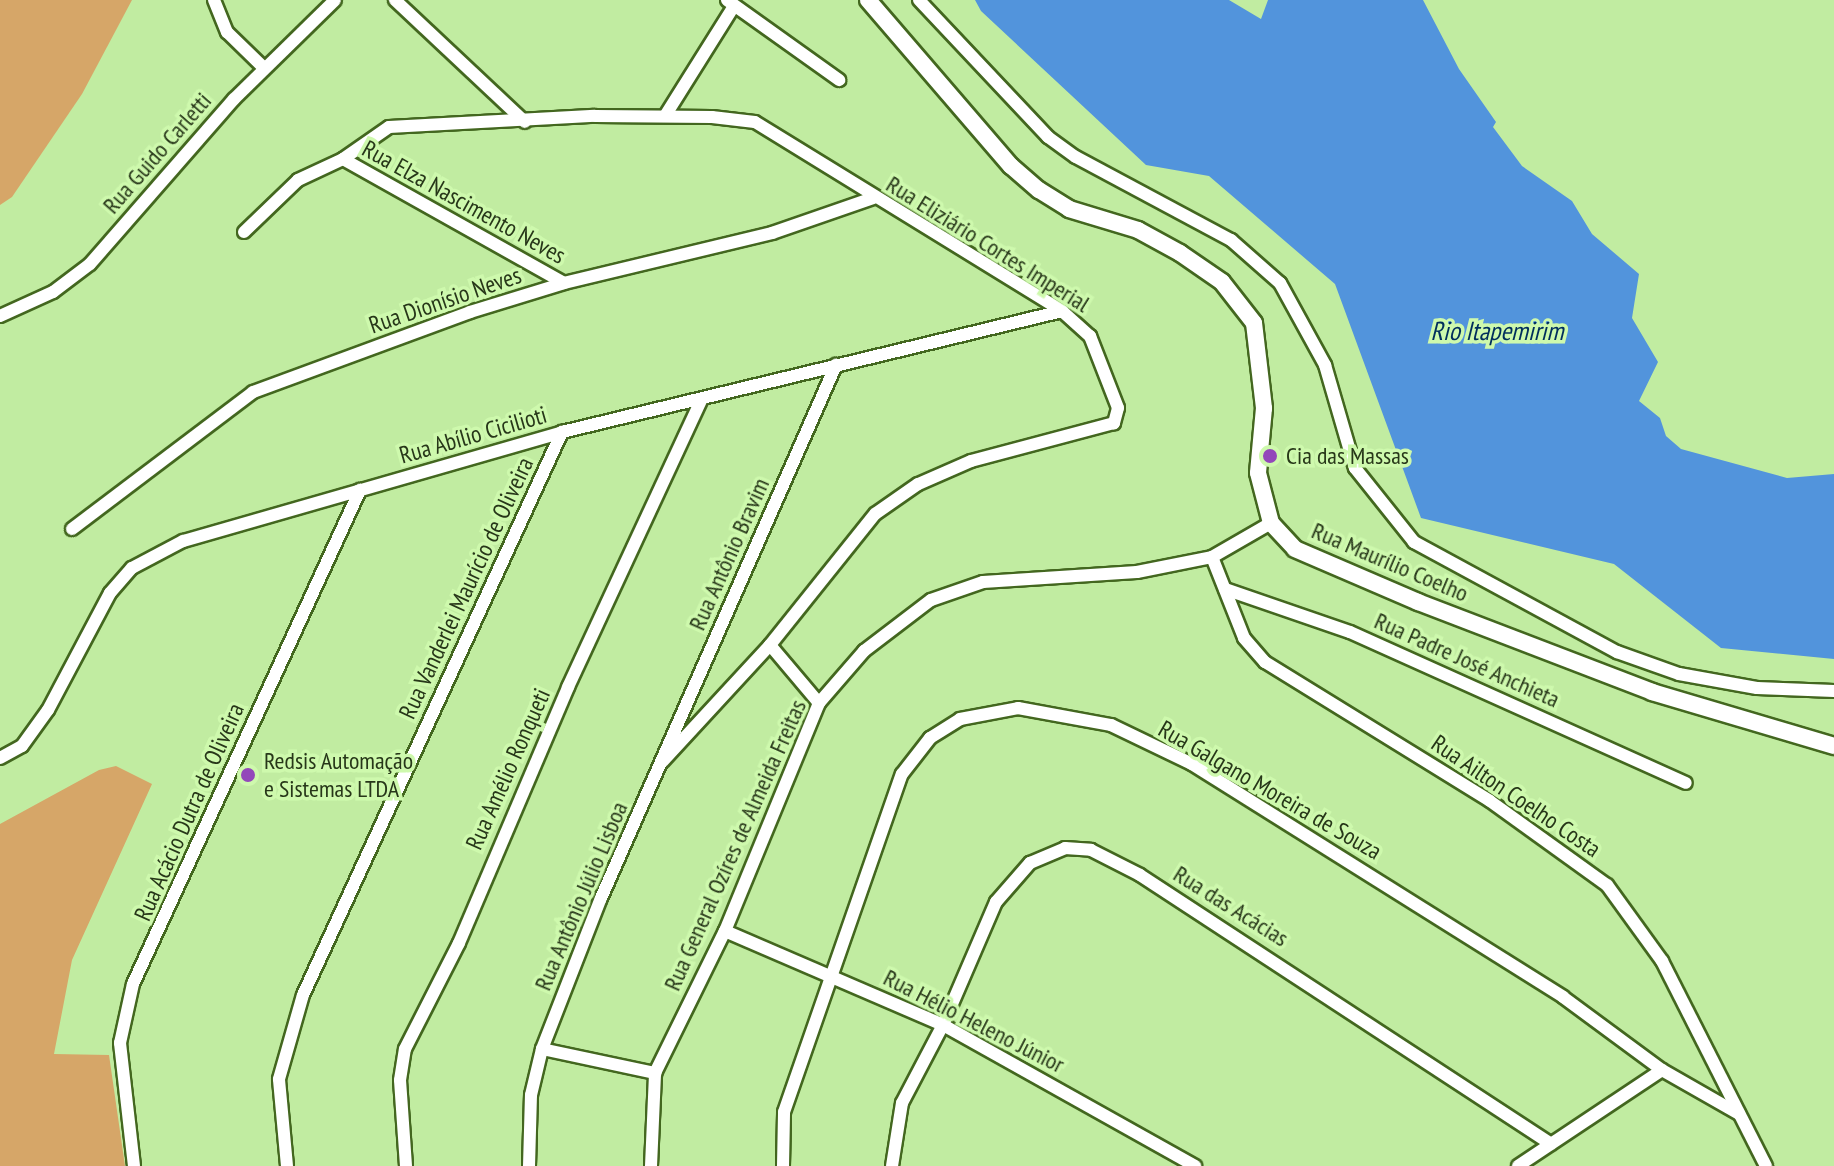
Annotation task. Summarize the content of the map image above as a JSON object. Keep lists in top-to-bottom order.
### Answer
{
  "streets": {
    "main road": ["Rua Maurílio Coelho"],
    "street": [
      "Rua Guido Carletti",
      "Rua Elza Nascimento Neves",
      "Rua Eliziário Cortes Imperial",
      "Rua Dionísio Neves",
      "Rua Abílio Cicilioti",
      "Rua Antônio Bravim",
      "Rua Vanderlei Maurício de Oliveira",
      "Rua Padre José Anchieta",
      "Rua Amélio Ronqueti",
      "Rua Galgano Moreira de Souza",
      "Rua Ailton Coelho Costa",
      "Rua Acácio Dutra de Oliveira",
      "Rua General Ozíres de Almeida Freitas",
      "Rua Antônio Júlio Lisboa",
      "Rua das Acácias",
      "Rua Hélio Heleno Júnior"
    ]
  },
  "crossings": [
    ["Rua Elza Nascimento Neves", "Rua Eliziário Cortes Imperial"],
    ["Rua Elza Nascimento Neves", "Rua Dionísio Neves"],
    ["Rua Eliziário Cortes Imperial", "Rua Dionísio Neves"],
    ["Rua Eliziário Cortes Imperial", "Rua Abílio Cicilioti"],
    ["Rua Eliziário Cortes Imperial", "Rua Antônio Bravim"],
    ["Rua Eliziário Cortes Imperial", "Rua Antônio Júlio Lisboa"],
    ["Rua Abílio Cicilioti", "Rua Antônio Bravim"],
    ["Rua Abílio Cicilioti", "Rua Vanderlei Maurício de Oliveira"],
    ["Rua Abílio Cicilioti", "Rua Amélio Ronqueti"],
    ["Rua Abílio Cicilioti", "Rua Acácio Dutra de Oliveira"],
    ["Rua Antônio Bravim", "Rua Antônio Júlio Lisboa"],
    ["Rua Maurílio Coelho", "Rua General Ozíres de Almeida Freitas"],
    ["Rua Padre José Anchieta", "Rua Ailton Coelho Costa"],
    ["Rua Galgano Moreira de Souza", "Rua Ailton Coelho Costa"],
    ["Rua Galgano Moreira de Souza", "Rua Hélio Heleno Júnior"],
    ["Rua Ailton Coelho Costa", "Rua General Ozíres de Almeida Freitas"],
    ["Rua General Ozíres de Almeida Freitas", "Rua Hélio Heleno Júnior"],
    ["Rua das Acácias", "Rua Hélio Heleno Júnior"]
  ],
  "water": ["Rio Itapemirim"],
  "places": ["Cia das Massas", "Redsis Automação e Sistemas LTDA"]
}
